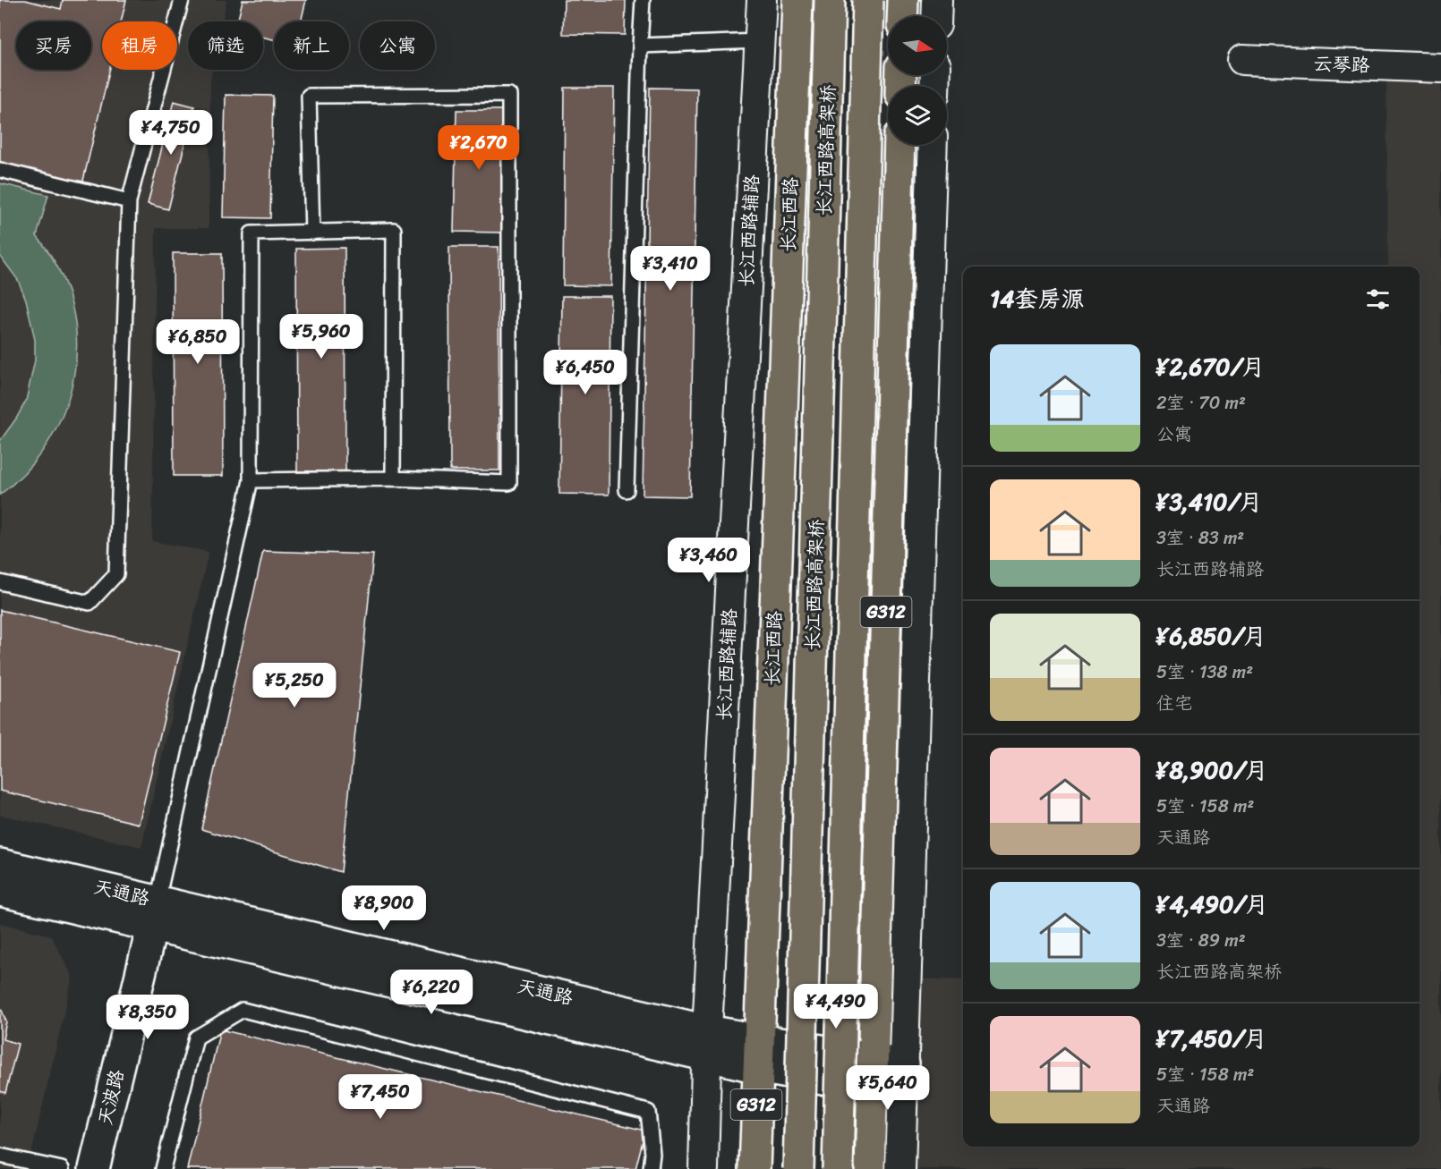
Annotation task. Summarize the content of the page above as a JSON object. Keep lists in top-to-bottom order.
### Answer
{
  "streets": {
    "highway": ["长江西路高架桥", "长江西路", "G312"],
    "street": [
      "云琴路",
      "长江西路辅路",
      "天通路",
      "天波路"
    ]
  },
  "crossings": [
    ["长江西路", "天通路"],
    ["长江西路辅路", "天通路"],
    ["G312", "天通路"],
    ["天通路", "天波路"]
  ],
  "north": "right",
  "page": {
    "chip": [
      "买房",
      "租房",
      "筛选",
      "新上",
      "公寓"
    ],
    "price": [
      "¥4,750",
      "¥2,670",
      "¥3,410",
      "¥5,960",
      "¥6,850",
      "¥6,450",
      "¥3,460",
      "¥5,250",
      "¥8,900",
      "¥6,220",
      "¥4,490",
      "¥8,350",
      "¥5,640",
      "¥7,450"
    ],
    "heading": "14套房源",
    "list": [
      {
        "name": "¥2,670/月",
        "note": "2室 · 70 m² · 公寓"
      },
      {
        "name": "¥3,410/月",
        "note": "3室 · 83 m² · 长江西路辅路"
      },
      {
        "name": "¥6,850/月",
        "note": "5室 · 138 m² · 住宅"
      },
      {
        "name": "¥8,900/月",
        "note": "5室 · 158 m² · 天通路"
      },
      {
        "name": "¥4,490/月",
        "note": "3室 · 89 m² · 长江西路高架桥"
      },
      {
        "name": "¥7,450/月",
        "note": "5室 · 158 m² · 天通路"
      }
    ]
  }
}
